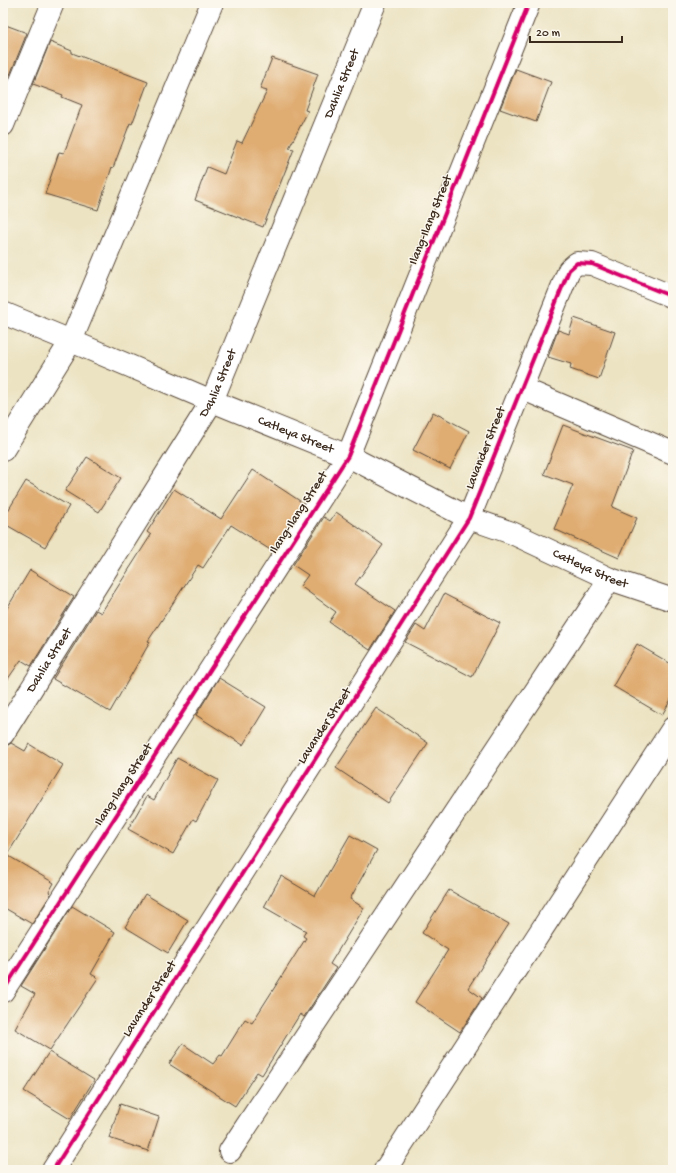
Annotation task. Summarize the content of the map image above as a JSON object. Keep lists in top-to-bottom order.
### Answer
{
  "streets": {
    "street": [
      "Dahlia Street",
      "Ilang-Ilang Street",
      "Catleya Street",
      "Lavander Street"
    ]
  },
  "crossings": [
    ["Dahlia Street", "Catleya Street"],
    ["Ilang-Ilang Street", "Catleya Street"],
    ["Catleya Street", "Lavander Street"]
  ],
  "scale_bar": "20 m"
}
